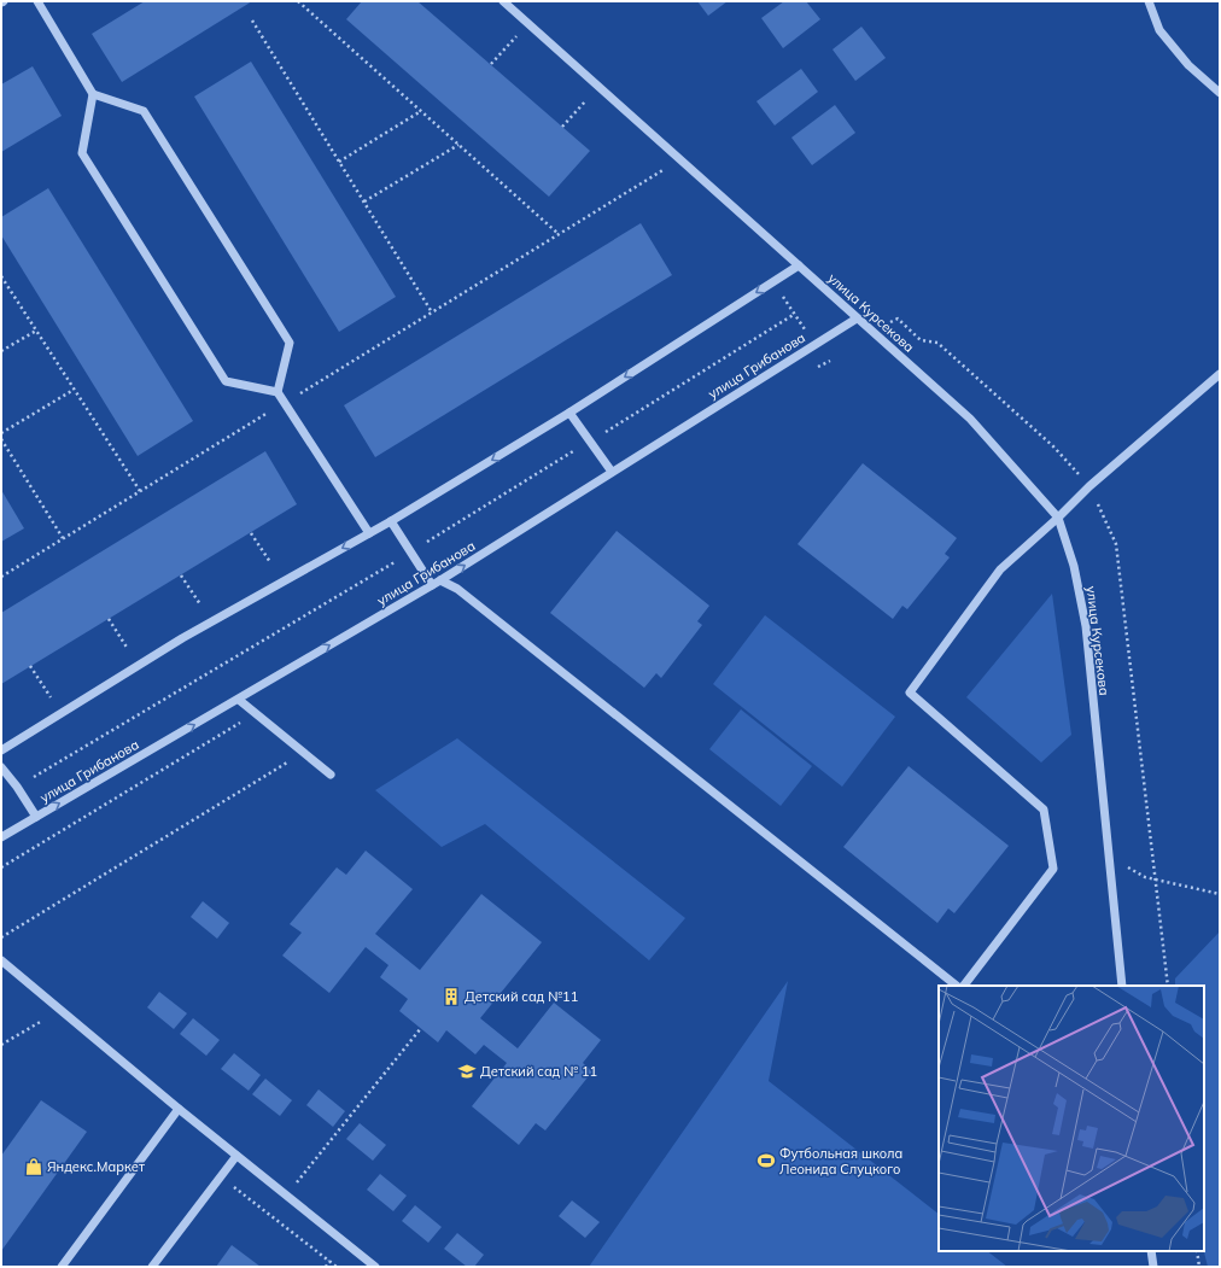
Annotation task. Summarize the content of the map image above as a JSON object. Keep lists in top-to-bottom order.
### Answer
{
  "streets": {
    "street": ["улица Курсекова", "улица Грибанова"]
  },
  "crossings": [
    ["улица Курсекова", "улица Грибанова"]
  ],
  "places": {
    "building": ["Детский сад №11"],
    "school or university": ["Детский сад № 11"],
    "sports": ["Футбольная школа Леонида Слуцкого"],
    "shop": ["Яндекс.Маркет"]
  }
}
